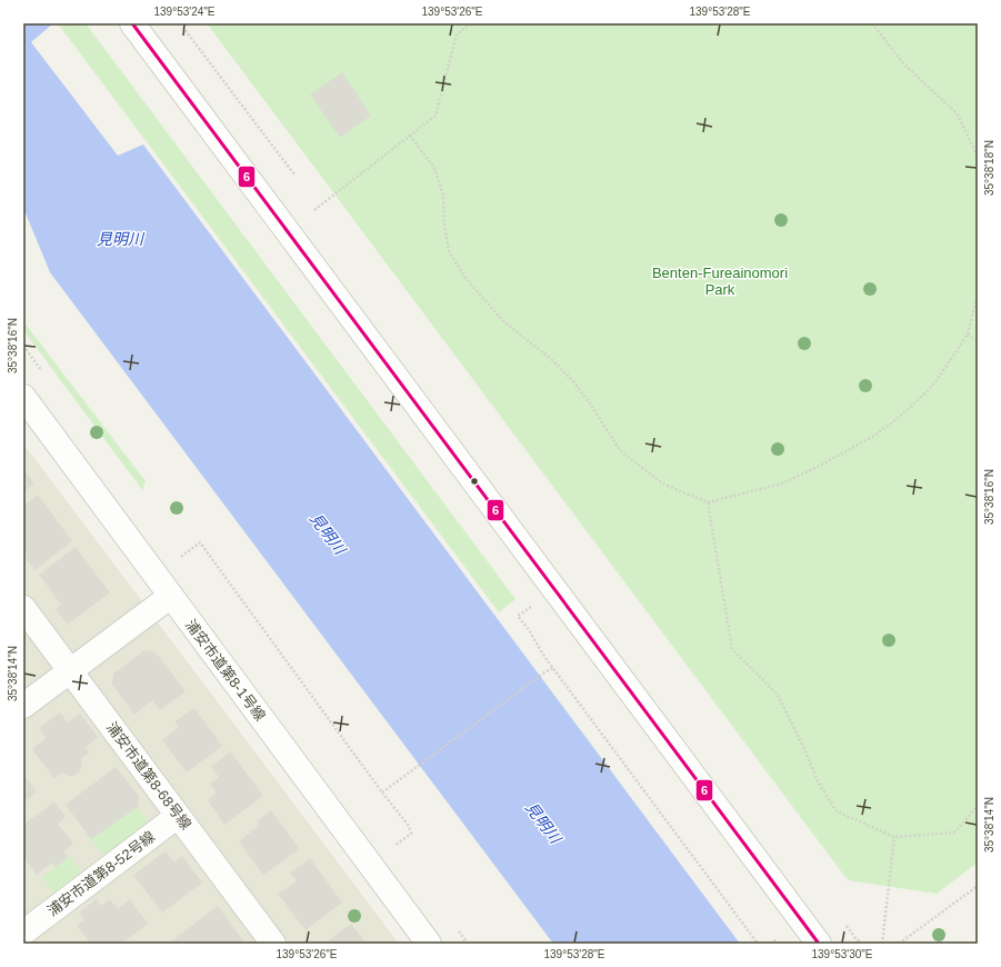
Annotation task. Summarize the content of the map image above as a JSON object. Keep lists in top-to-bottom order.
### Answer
{
  "streets": {
    "street": ["浦安市道第8-1号線", "浦安市道第8-68号線", "浦安市道第8-52号線"]
  },
  "crossings": [
    ["浦安市道第8-68号線", "浦安市道第8-52号線"]
  ],
  "water": ["見明川"],
  "parks": ["Benten-Fureainomori Park"],
  "lines": ["transit line 6"],
  "coordinates": [
    "139°53'24\"E",
    "139°53'26\"E",
    "139°53'28\"E",
    "35°38'18\"N",
    "35°38'16\"N",
    "35°38'14\"N",
    "139°53'30\"E"
  ]
}
